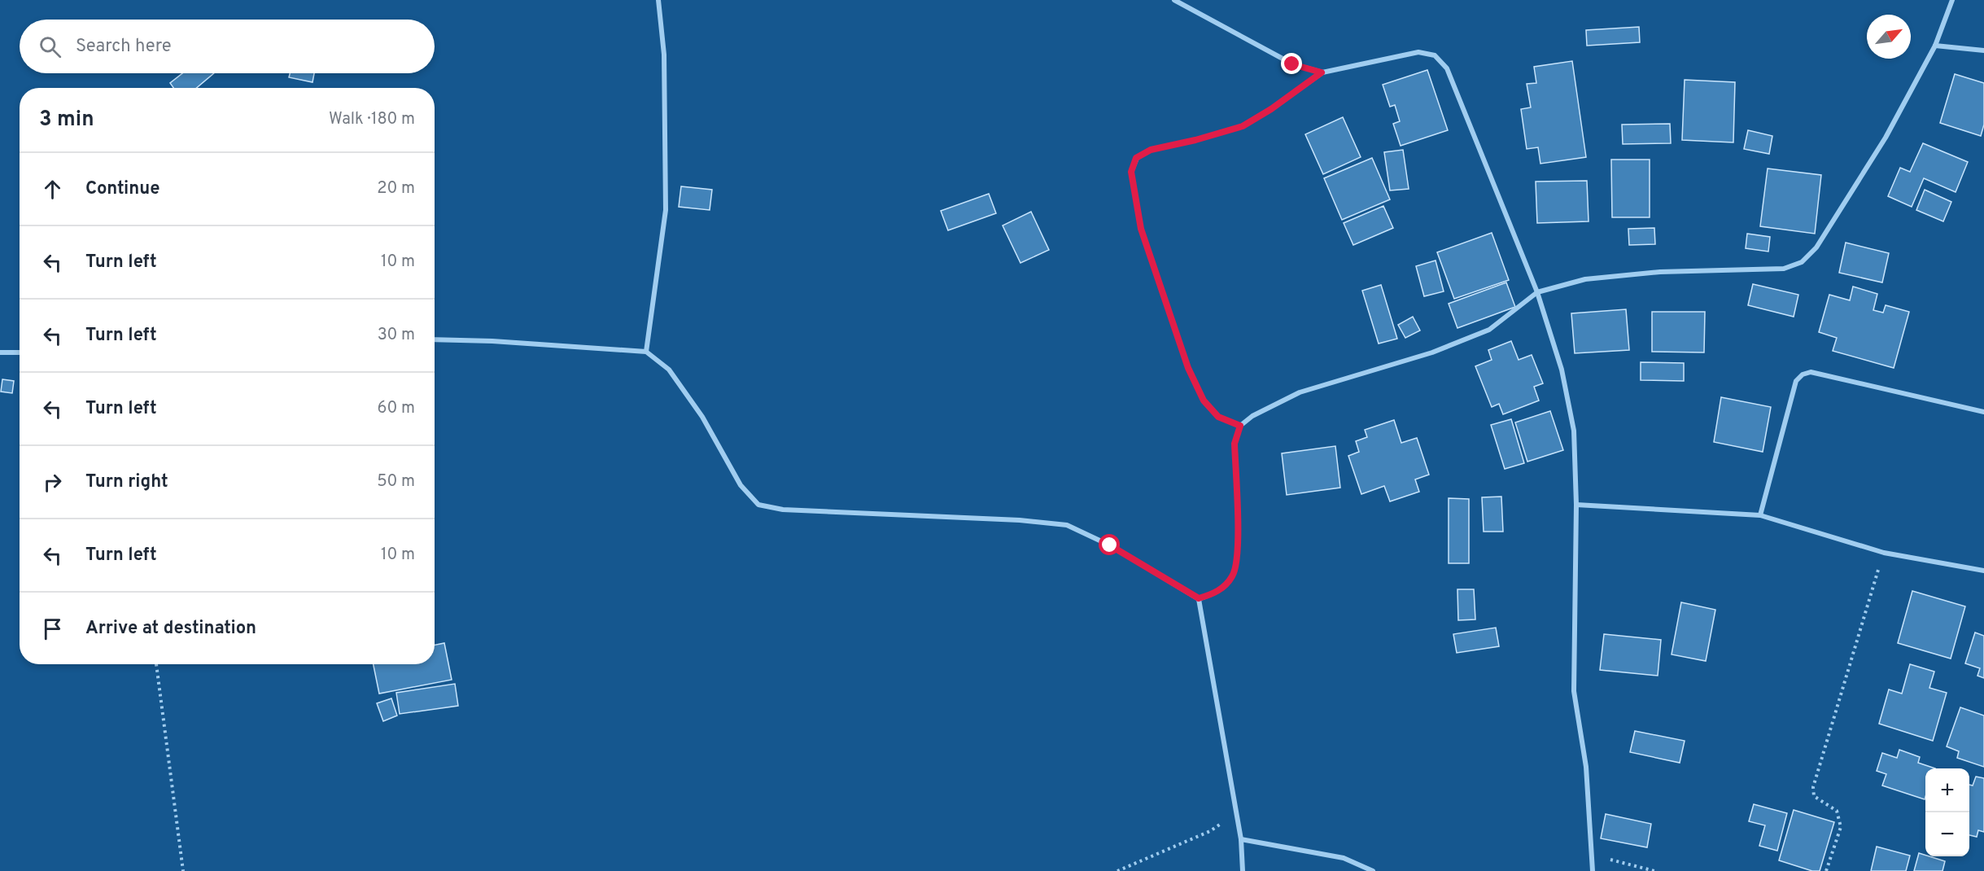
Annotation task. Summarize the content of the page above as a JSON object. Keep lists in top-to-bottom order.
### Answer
{
  "north": "top right",
  "page": {
    "search": "Search here",
    "heading": ["3 min", "Walk · 180 m"],
    "list": [
      ["Continue", "20 m"],
      ["Turn left", "10 m"],
      ["Turn left", "30 m"],
      ["Turn left", "60 m"],
      ["Turn right", "50 m"],
      ["Turn left", "10 m"],
      "Arrive at destination"
    ],
    "map_buttons": ["+", "−"]
  }
}
